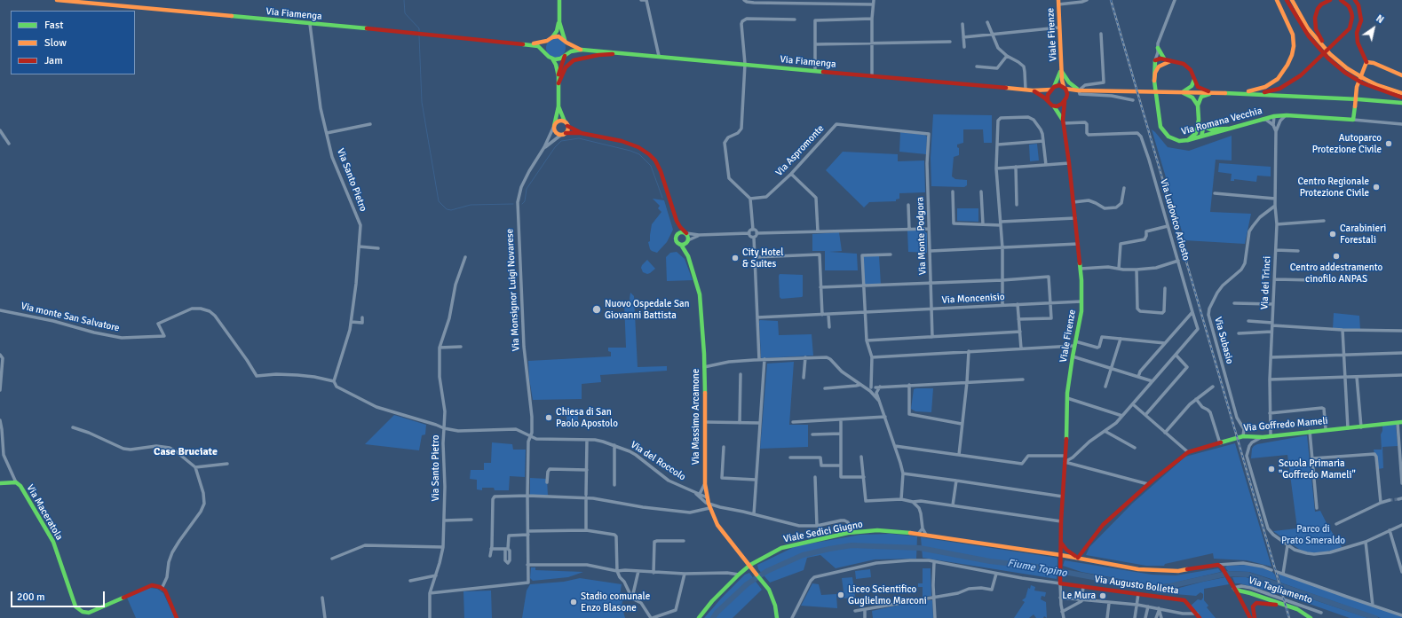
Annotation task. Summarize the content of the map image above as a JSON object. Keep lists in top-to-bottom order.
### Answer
{
  "streets": {
    "main road": [
      "Via Fiamenga",
      "Viale Firenze",
      "Via Romana Vecchia",
      "Via Massimo Arcamone",
      "Via Goffredo Mameli",
      "Via Maceratola",
      "Viale Sedici Giugno",
      "Via Augusto Bolletta",
      "Via Tagliamento"
    ],
    "street": [
      "Via Aspromonte",
      "Via Santo Pietro",
      "Via Ludovico Ariosto",
      "Via Monte Podgora",
      "Via dei Trinci",
      "Via Monsignor Luigi Novarese",
      "Via Moncenisio",
      "Via monte San Salvatore",
      "Via Subasio",
      "Via del Roccolo"
    ]
  },
  "crossings": [
    ["Via Fiamenga", "Viale Firenze"],
    ["Via Fiamenga", "Via Santo Pietro"],
    ["Viale Firenze", "Via Ludovico Ariosto"],
    ["Viale Firenze", "Via Moncenisio"],
    ["Viale Firenze", "Viale Sedici Giugno"],
    ["Viale Firenze", "Via Augusto Bolletta"],
    ["Via Romana Vecchia", "Via dei Trinci"],
    ["Via Aspromonte", "Via Monte Podgora"],
    ["Via Santo Pietro", "Via Monsignor Luigi Novarese"],
    ["Via Santo Pietro", "Via monte San Salvatore"],
    ["Via Santo Pietro", "Via del Roccolo"],
    ["Via Monte Podgora", "Via Moncenisio"],
    ["Via dei Trinci", "Via Subasio"],
    ["Via dei Trinci", "Via Goffredo Mameli"],
    ["Via Monsignor Luigi Novarese", "Via Massimo Arcamone"],
    ["Via Monsignor Luigi Novarese", "Via del Roccolo"],
    ["Via Subasio", "Via Goffredo Mameli"],
    ["Via Massimo Arcamone", "Via del Roccolo"],
    ["Via Massimo Arcamone", "Viale Sedici Giugno"],
    ["Via Goffredo Mameli", "Viale Sedici Giugno"]
  ],
  "districts": ["Case Bruciate"],
  "water": ["Fiume Topino"],
  "parks": ["Parco di Prato Smeraldo"],
  "places": [
    "Autoparco Protezione Civile",
    "Centro Regionale Protezione Civile",
    "Carabinieri Forestali",
    "Centro addestramento cinofilo ANPAS",
    "City Hotel & Suites",
    "Nuovo Ospedale San Giovanni Battista",
    "Chiesa di San Paolo Apostolo",
    "Scuola Primaria \"Goffredo Mameli\"",
    "Liceo Scientifico Guglielmo Marconi",
    "Le Mura",
    "Stadio comunale Enzo Blasone"
  ],
  "legend": ["Fast", "Slow", "Jam"],
  "scale_bar": "200 m",
  "north": "top right"
}
